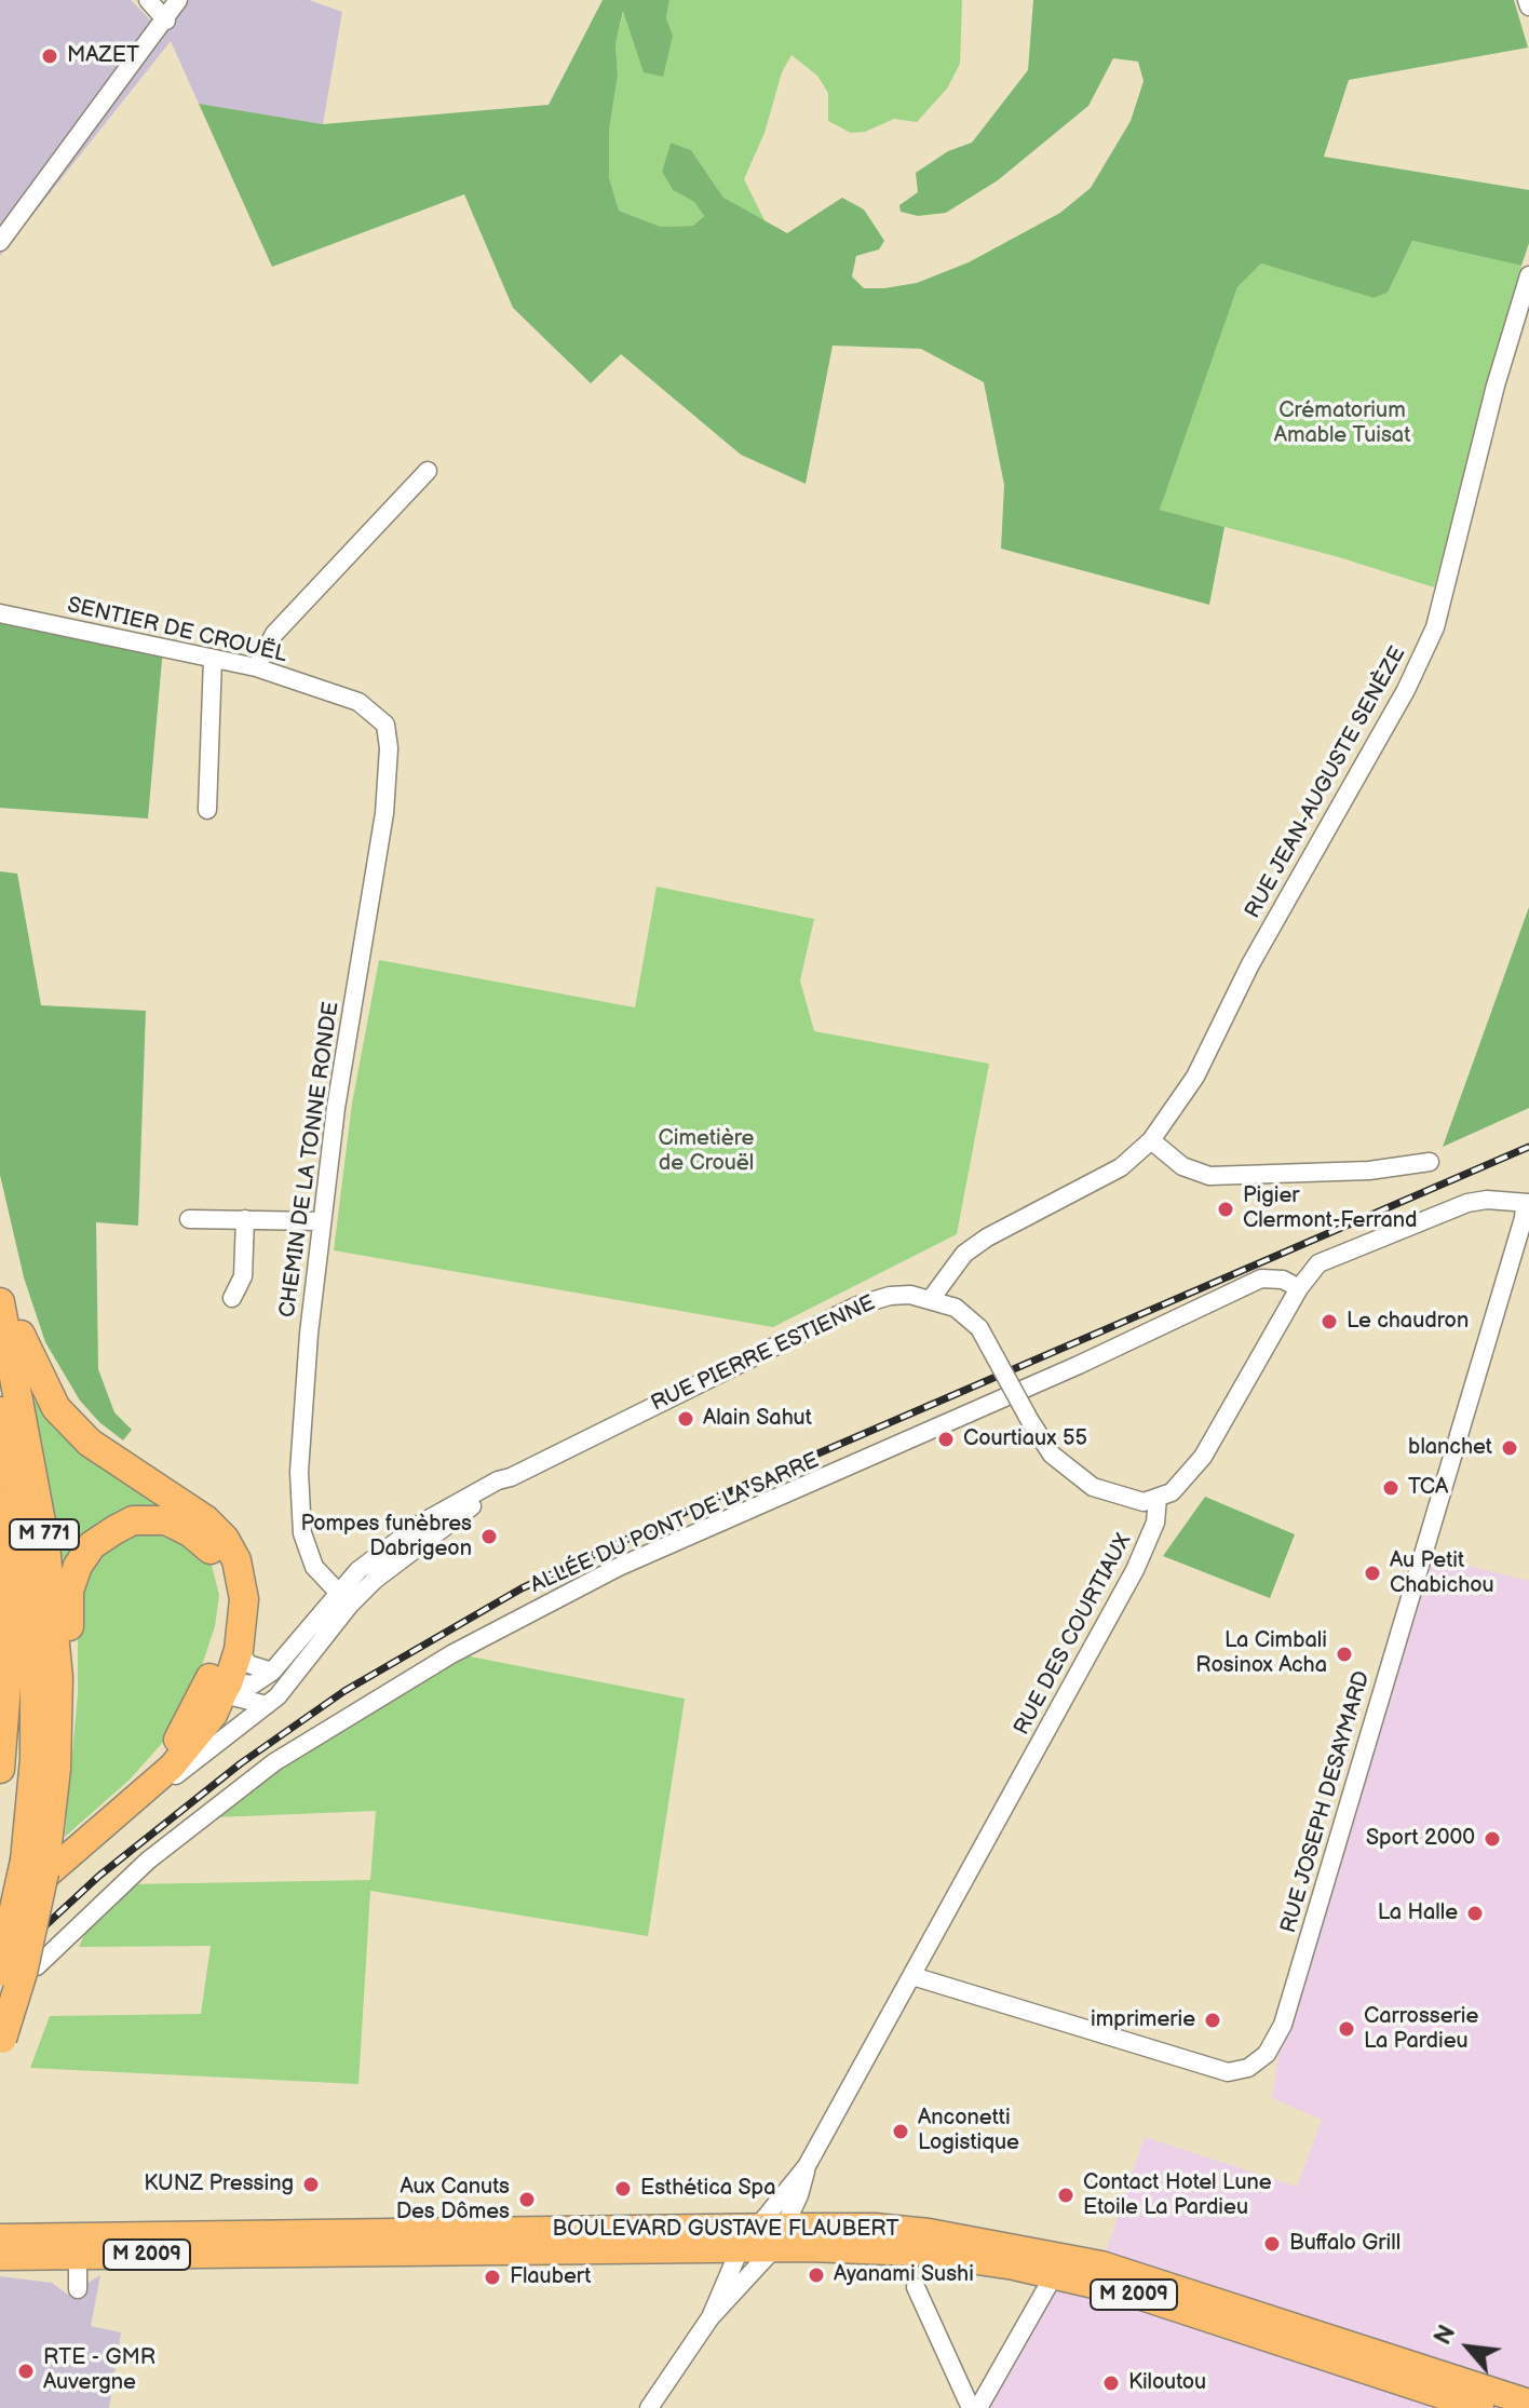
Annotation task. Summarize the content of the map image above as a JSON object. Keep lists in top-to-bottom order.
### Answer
{
  "streets": {
    "highway": ["M 771"],
    "main road": ["RUE PIERRE ESTIENNE", "BOULEVARD GUSTAVE FLAUBERT", "M 2009"],
    "street": [
      "SENTIER DE CROUËL",
      "RUE JEAN-AUGUSTE SENÈZE",
      "CHEMIN DE LA TONNE RONDE",
      "ALLÉE DU PONT DE LA SARRE",
      "RUE DES COURTIAUX",
      "RUE JOSEPH DESAYMARD"
    ]
  },
  "crossings": [
    ["SENTIER DE CROUËL", "CHEMIN DE LA TONNE RONDE"],
    ["CHEMIN DE LA TONNE RONDE", "RUE PIERRE ESTIENNE"],
    ["RUE DES COURTIAUX", "RUE JOSEPH DESAYMARD"],
    ["RUE DES COURTIAUX", "BOULEVARD GUSTAVE FLAUBERT"]
  ],
  "parks": ["Crématorium Amable Tuisat", "Cimetière de Crouël"],
  "places": [
    "MAZET",
    "Pigier Clermont-Ferrand",
    "Le chaudron",
    "Alain Sahut",
    "Courtiaux 55",
    "blanchet",
    "TCA",
    "Pompes funèbres Dabrigeon",
    "Au Petit Chabichou",
    "La Cimbali Rosinox Acha",
    "Sport 2000",
    "La Halle",
    "imprimerie",
    "Carrosserie La Pardieu",
    "Anconetti Logistique",
    "KUNZ Pressing",
    "Esthética Spa",
    "Contact Hotel Lune Etoile La Pardieu",
    "Aux Canuts Des Dômes",
    "Buffalo Grill",
    "Ayanami Sushi",
    "Flaubert",
    "RTE - GMR Auvergne",
    "Kiloutou"
  ],
  "north": "top left"
}
